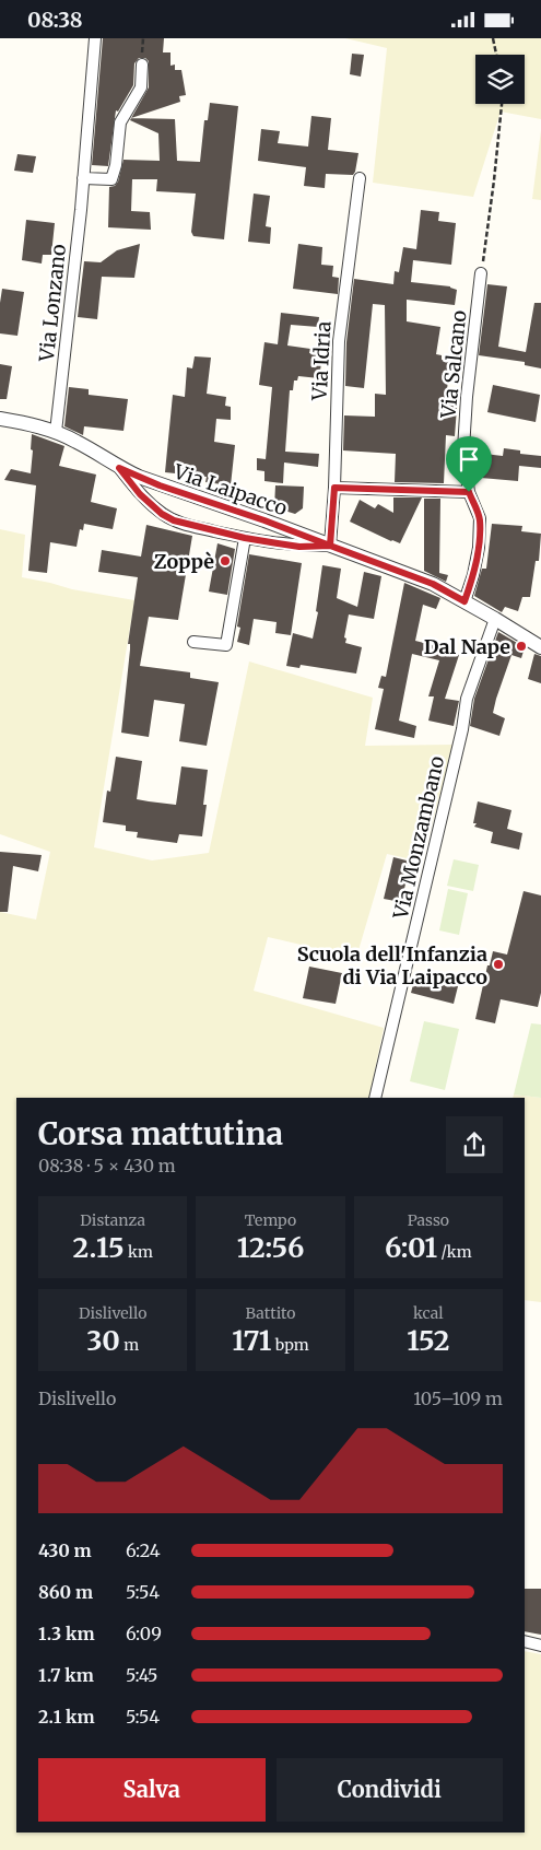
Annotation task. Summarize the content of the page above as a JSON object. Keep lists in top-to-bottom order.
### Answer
{
  "streets": {
    "street": [
      "Via Lonzano",
      "Via Idria",
      "Via Salcano",
      "Via Laipacco",
      "Via Monzambano"
    ]
  },
  "crossings": [
    ["Via Lonzano", "Via Laipacco"],
    ["Via Idria", "Via Laipacco"],
    ["Via Salcano", "Via Laipacco"],
    ["Via Laipacco", "Via Monzambano"]
  ],
  "places": ["Zoppè", "Dal Nape", "Scuola dell'Infanzia di Via Laipacco"],
  "page": {
    "status": "08:38",
    "heading": ["Corsa mattutina", "08:38 · 5 × 430 m"],
    "stats": [
      ["Distanza", "2.15 km"],
      ["Tempo", "12:56"],
      ["Passo", "6:01 /km"],
      ["Dislivello", "30 m"],
      ["Battito", "171 bpm"],
      ["kcal", "152"]
    ],
    "chart": ["Dislivello", "105–109 m"],
    "list": [
      {
        "name": "430 m",
        "note": "6:24"
      },
      {
        "name": "860 m",
        "note": "5:54"
      },
      {
        "name": "1.3 km",
        "note": "6:09"
      },
      {
        "name": "1.7 km",
        "note": "5:45"
      },
      {
        "name": "2.1 km",
        "note": "5:54"
      }
    ],
    "buttons": ["Salva", "Condividi"]
  }
}
